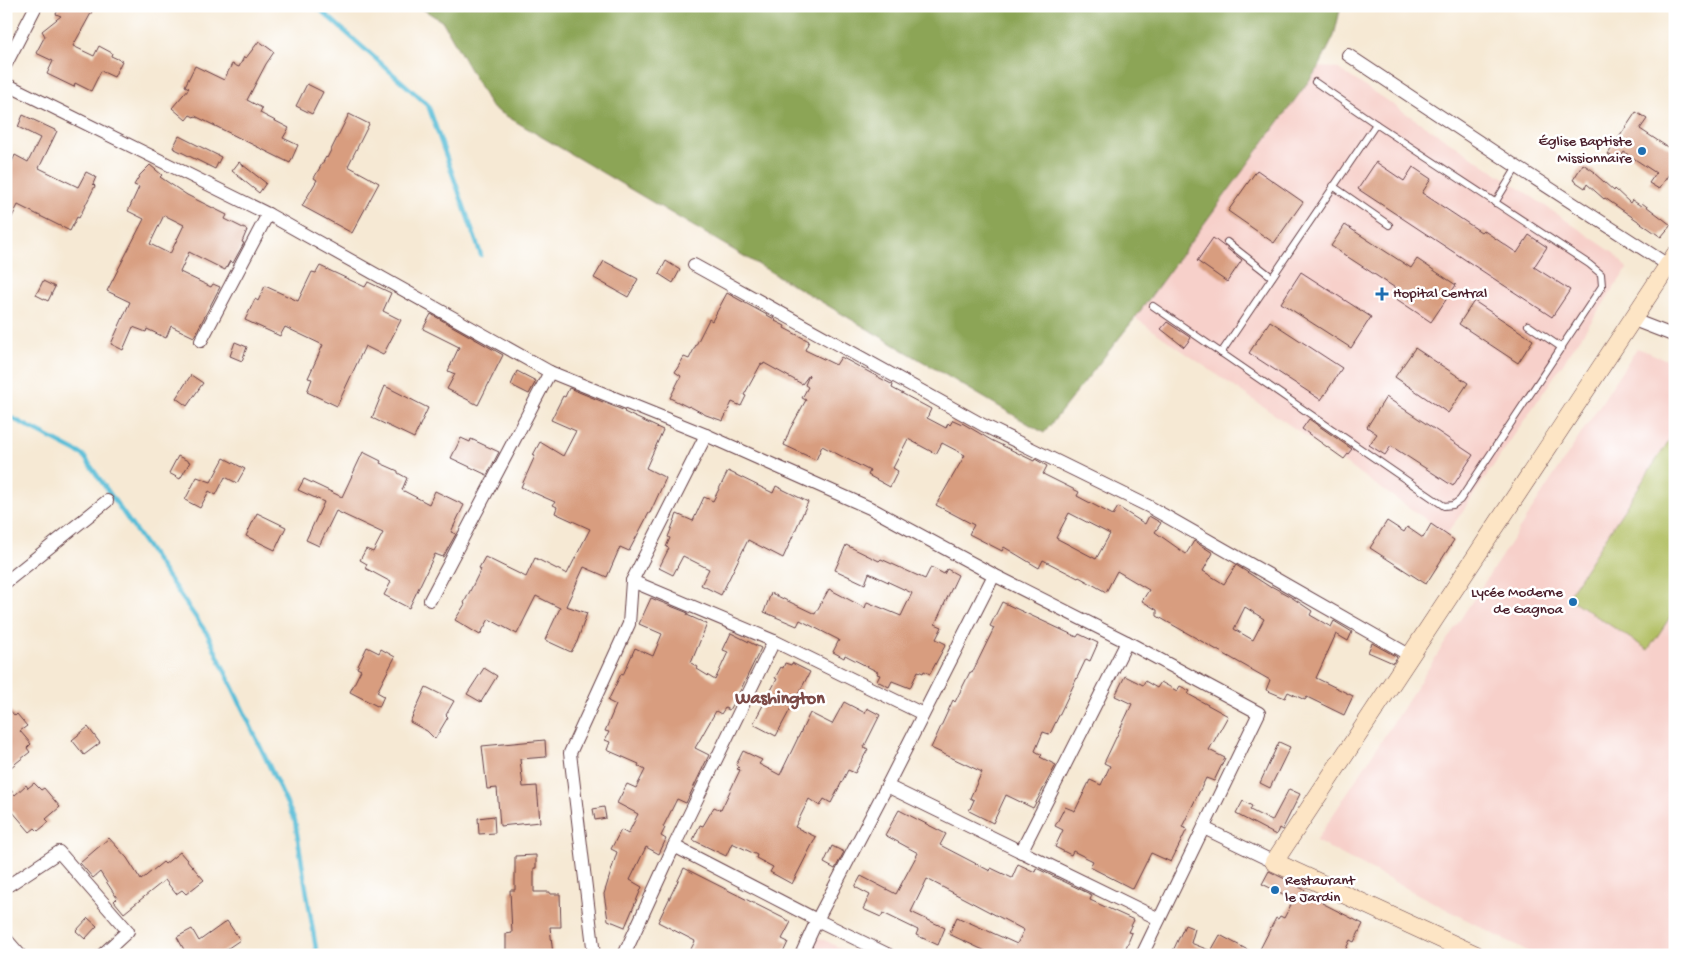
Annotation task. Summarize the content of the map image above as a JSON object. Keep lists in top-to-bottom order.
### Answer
{
  "districts": ["Washington"],
  "places": {
    "other": ["Église Baptiste Missionnaire", "Lycée Moderne de Gagnoa", "Restaurant le Jardin"],
    "health": ["Hopital Central"]
  }
}
